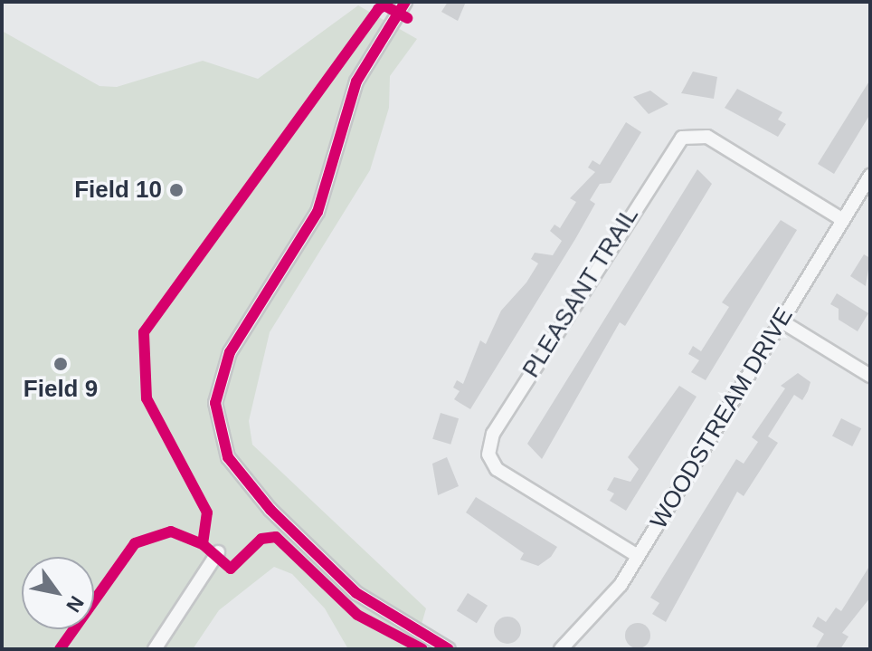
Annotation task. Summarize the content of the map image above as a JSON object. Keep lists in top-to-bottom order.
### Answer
{
  "streets": {
    "street": ["PLEASANT TRAIL", "WOODSTREAM DRIVE"]
  },
  "crossings": [
    ["PLEASANT TRAIL", "WOODSTREAM DRIVE"]
  ],
  "places": ["Field 10", "Field 9"],
  "north": "bottom right"
}
